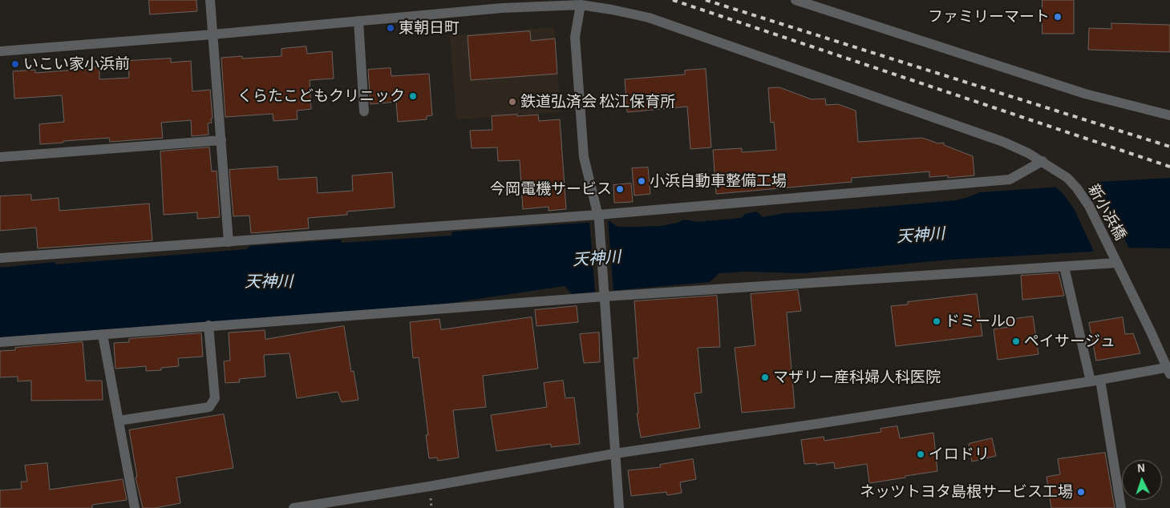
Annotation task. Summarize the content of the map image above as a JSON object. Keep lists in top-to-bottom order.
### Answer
{
  "streets": {
    "street": ["新小浜橋"]
  },
  "water": ["天神川"],
  "places": [
    "ファミリーマート",
    "東朝日町",
    "いこい家小浜前",
    "くらたこどもクリニック",
    "鉄道弘済会 松江保育所",
    "小浜自動車整備工場",
    "今岡電機サービス",
    "ドミールO",
    "ペイサージュ",
    "マザリー産科婦人科医院",
    "イロドリ",
    "ネッツトヨタ島根サービス工場"
  ],
  "north": "top"
}
